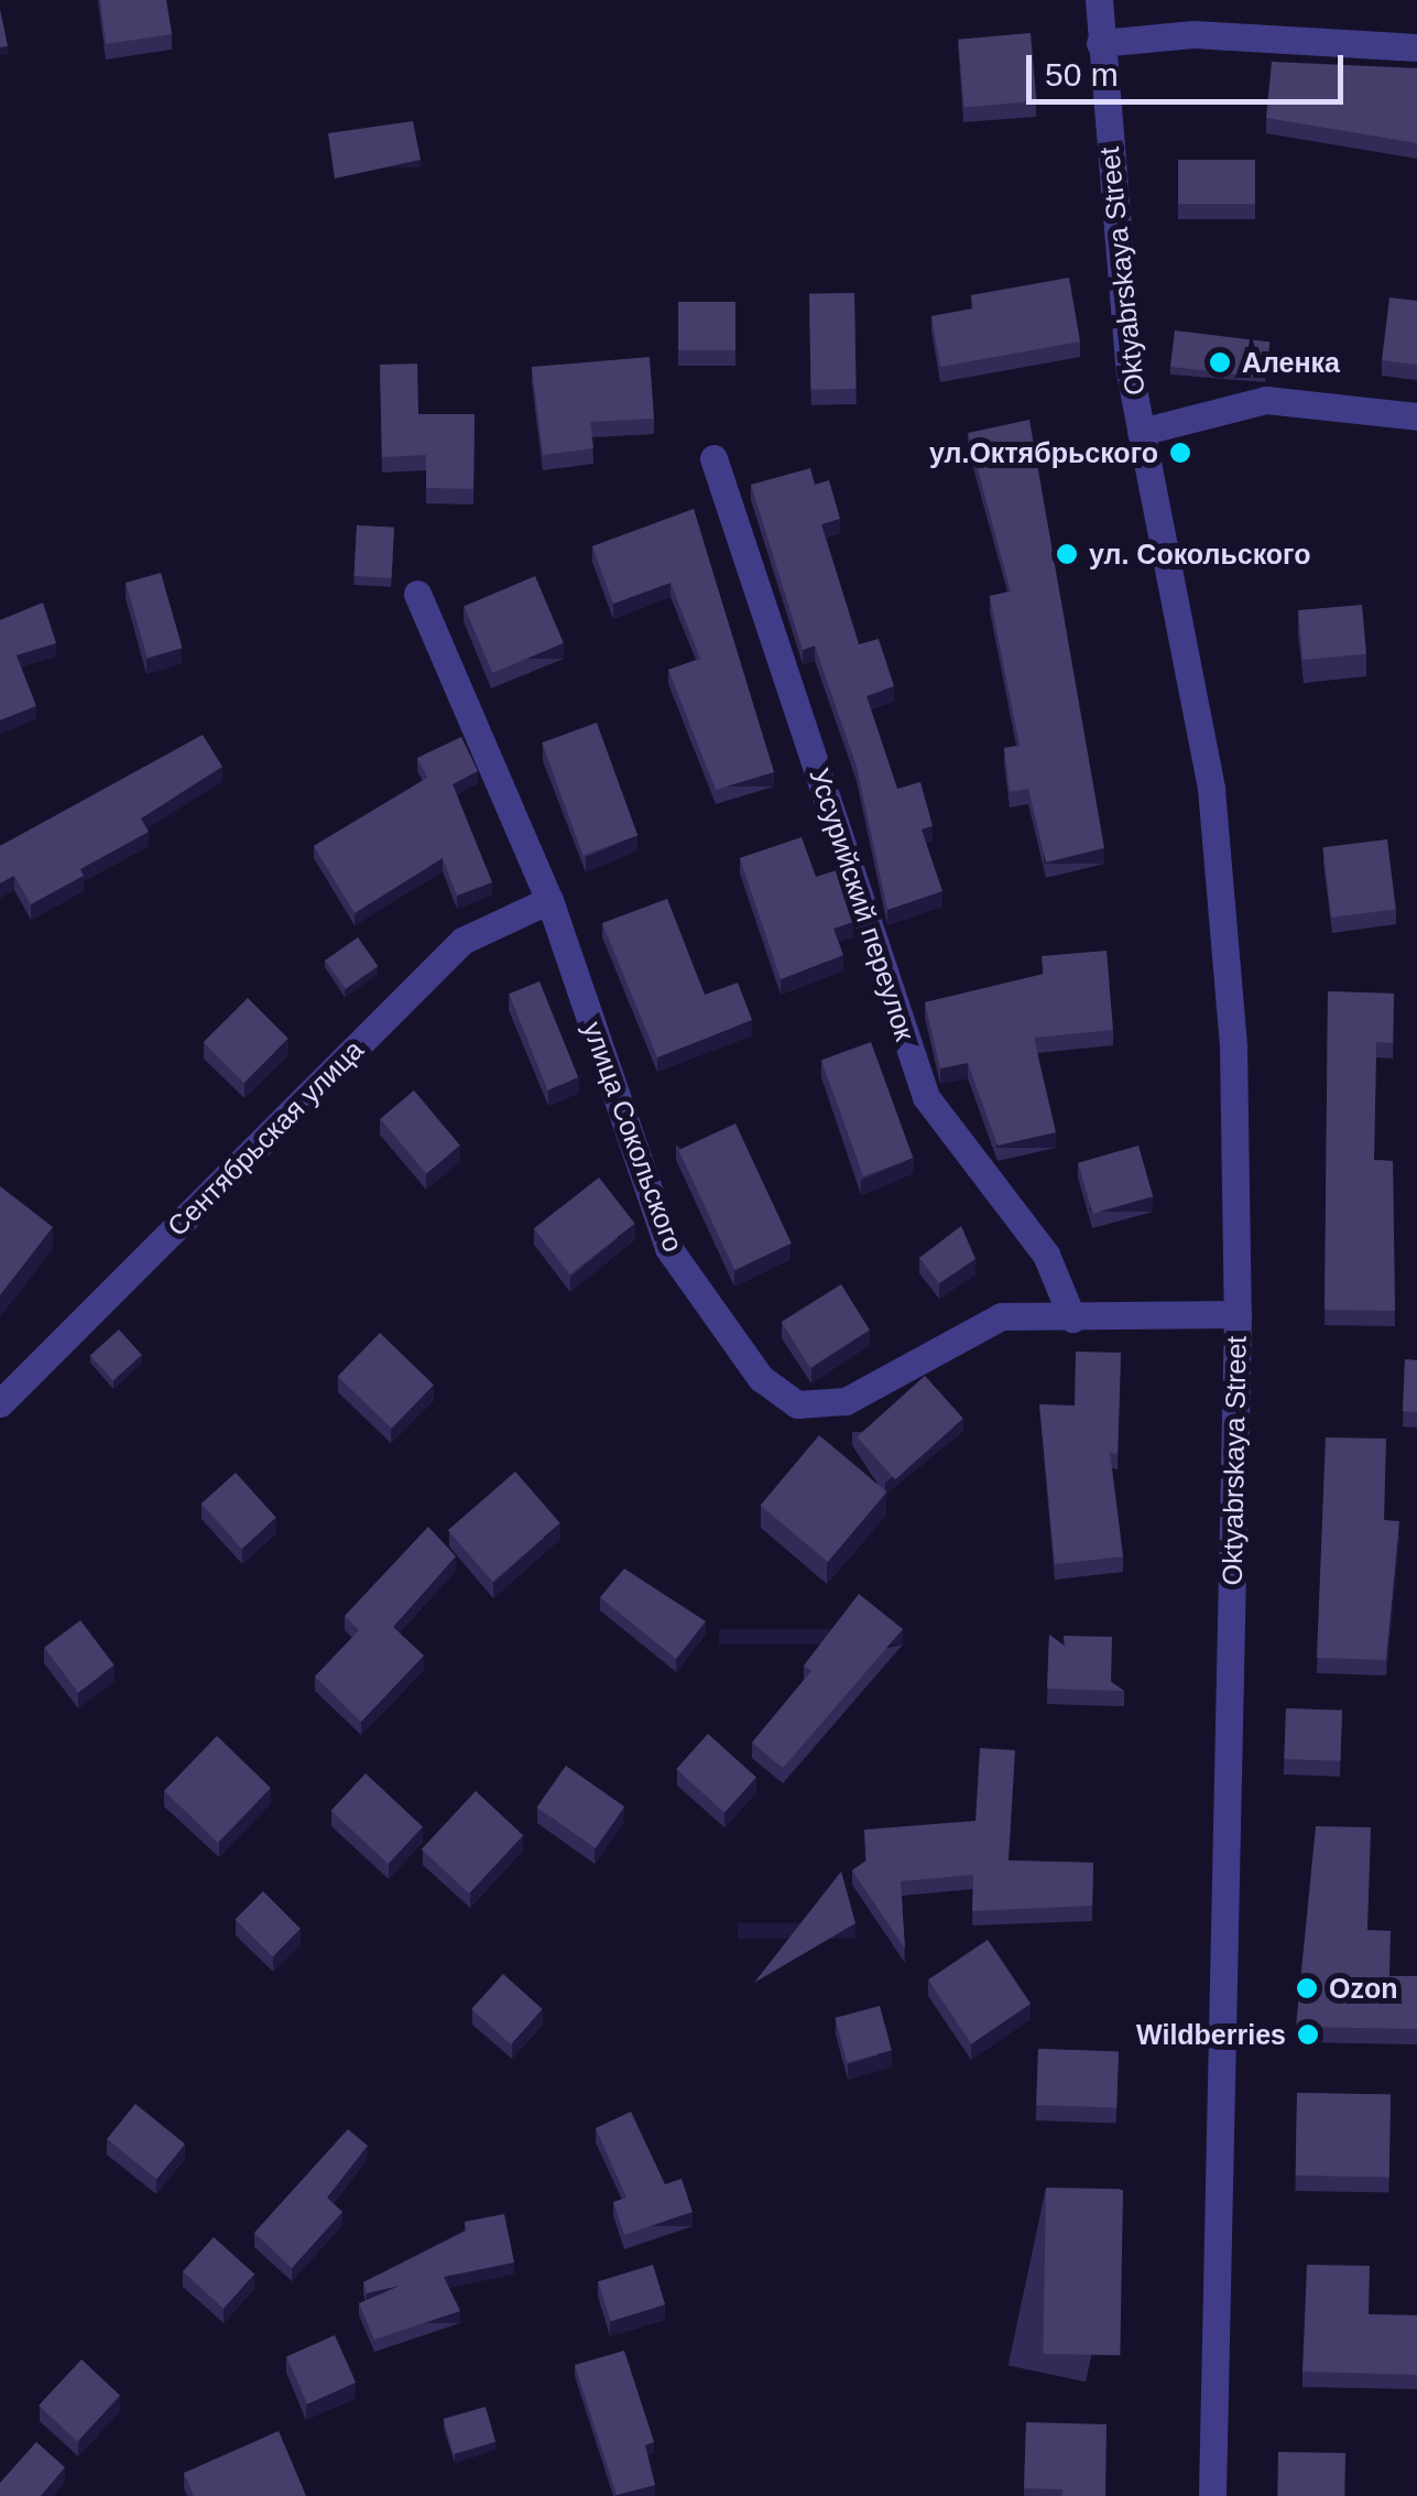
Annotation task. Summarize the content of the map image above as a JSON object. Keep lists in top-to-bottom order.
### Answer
{
  "streets": {
    "street": [
      "Oktyabrskaya Street",
      "Уссурийский переулок",
      "улица Сокольского",
      "Сентябрьская улица"
    ]
  },
  "crossings": [
    ["Oktyabrskaya Street", "улица Сокольского"],
    ["Уссурийский переулок", "улица Сокольского"],
    ["улица Сокольского", "Сентябрьская улица"]
  ],
  "places": [
    "Аленка",
    "ул.Октябрьского",
    "ул. Сокольского",
    "Ozon",
    "Wildberries"
  ],
  "scale_bar": "50 m"
}
